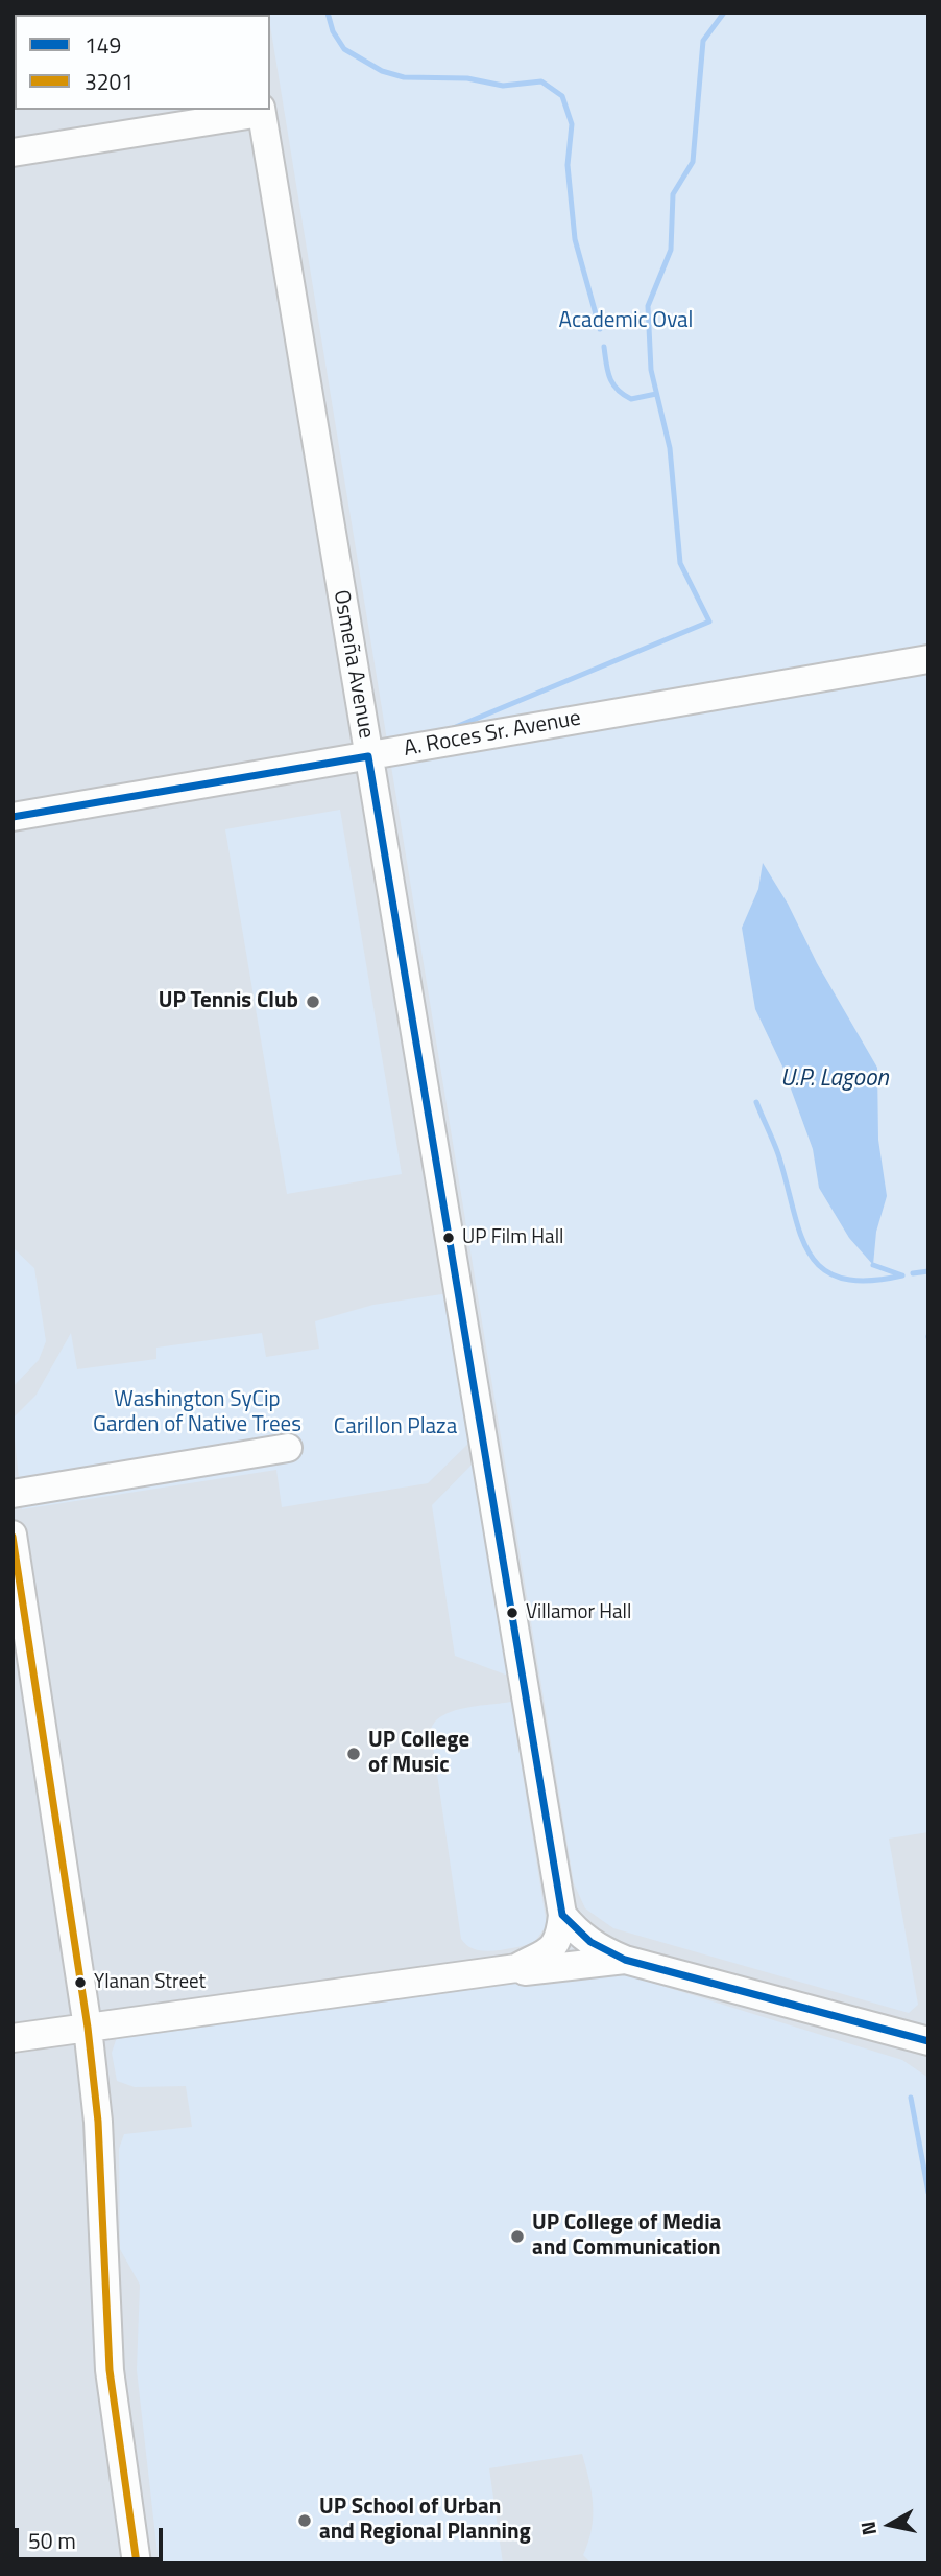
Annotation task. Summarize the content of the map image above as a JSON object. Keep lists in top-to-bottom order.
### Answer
{
  "streets": {
    "street": ["Osmeña Avenue", "A. Roces Sr. Avenue"]
  },
  "crossings": [
    ["Osmeña Avenue", "A. Roces Sr. Avenue"]
  ],
  "water": ["U.P. Lagoon"],
  "parks": ["Academic Oval", "Washington SyCip Garden of Native Trees", "Carillon Plaza"],
  "places": [
    "UP Tennis Club",
    "UP Film Hall",
    "Villamor Hall",
    "UP College of Music",
    "Ylanan Street",
    "UP College of Media and Communication",
    "UP School of Urban and Regional Planning"
  ],
  "lines": ["transit line 149", "transit line 3201"],
  "legend": ["149", "3201"],
  "scale_bar": "50 m",
  "north": "left"
}
